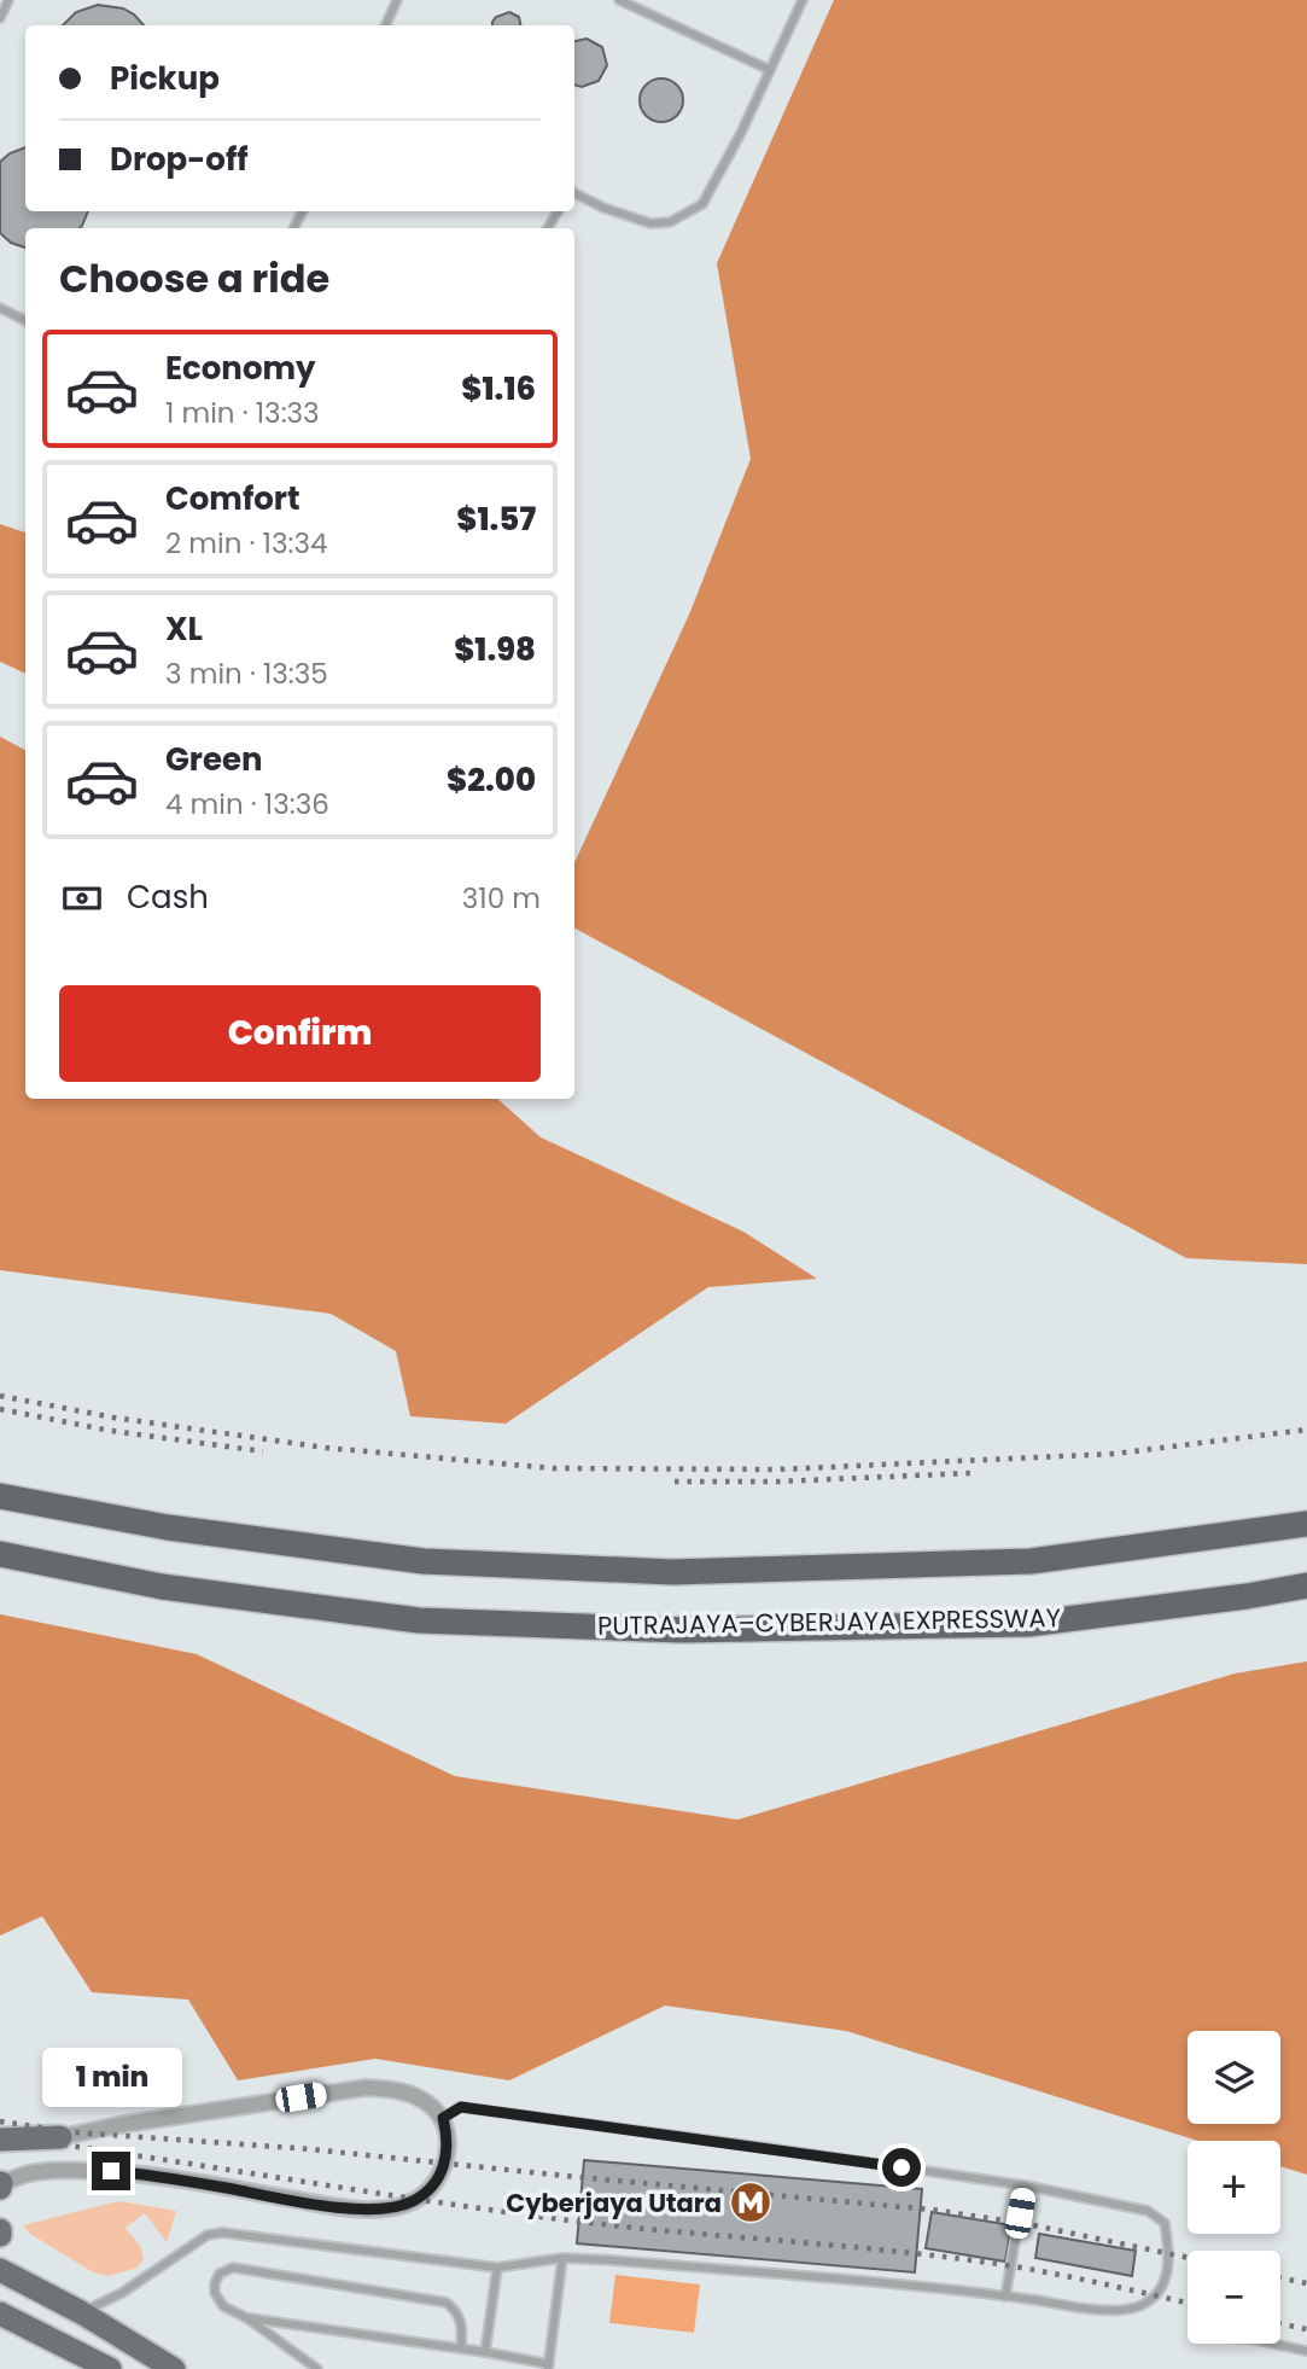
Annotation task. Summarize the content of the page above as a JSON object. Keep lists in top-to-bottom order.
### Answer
{
  "streets": {
    "highway": ["PUTRAJAYA–CYBERJAYA EXPRESSWAY"]
  },
  "places": {
    "metro station": ["Cyberjaya Utara"]
  },
  "page": {
    "banner": ["Pickup", "Drop-off"],
    "heading": "Choose a ride",
    "list": [
      {
        "name": "Economy",
        "note": "1 min · 13:33",
        "value": "$1.16"
      },
      {
        "name": "Comfort",
        "note": "2 min · 13:34",
        "value": "$1.57"
      },
      {
        "name": "XL",
        "note": "3 min · 13:35",
        "value": "$1.98"
      },
      {
        "name": "Green",
        "note": "4 min · 13:36",
        "value": "$2.00"
      }
    ],
    "pay": ["Cash", "310 m"],
    "buttons": "Confirm",
    "map_buttons": ["+", "−"],
    "bubble": "1 min"
  }
}
